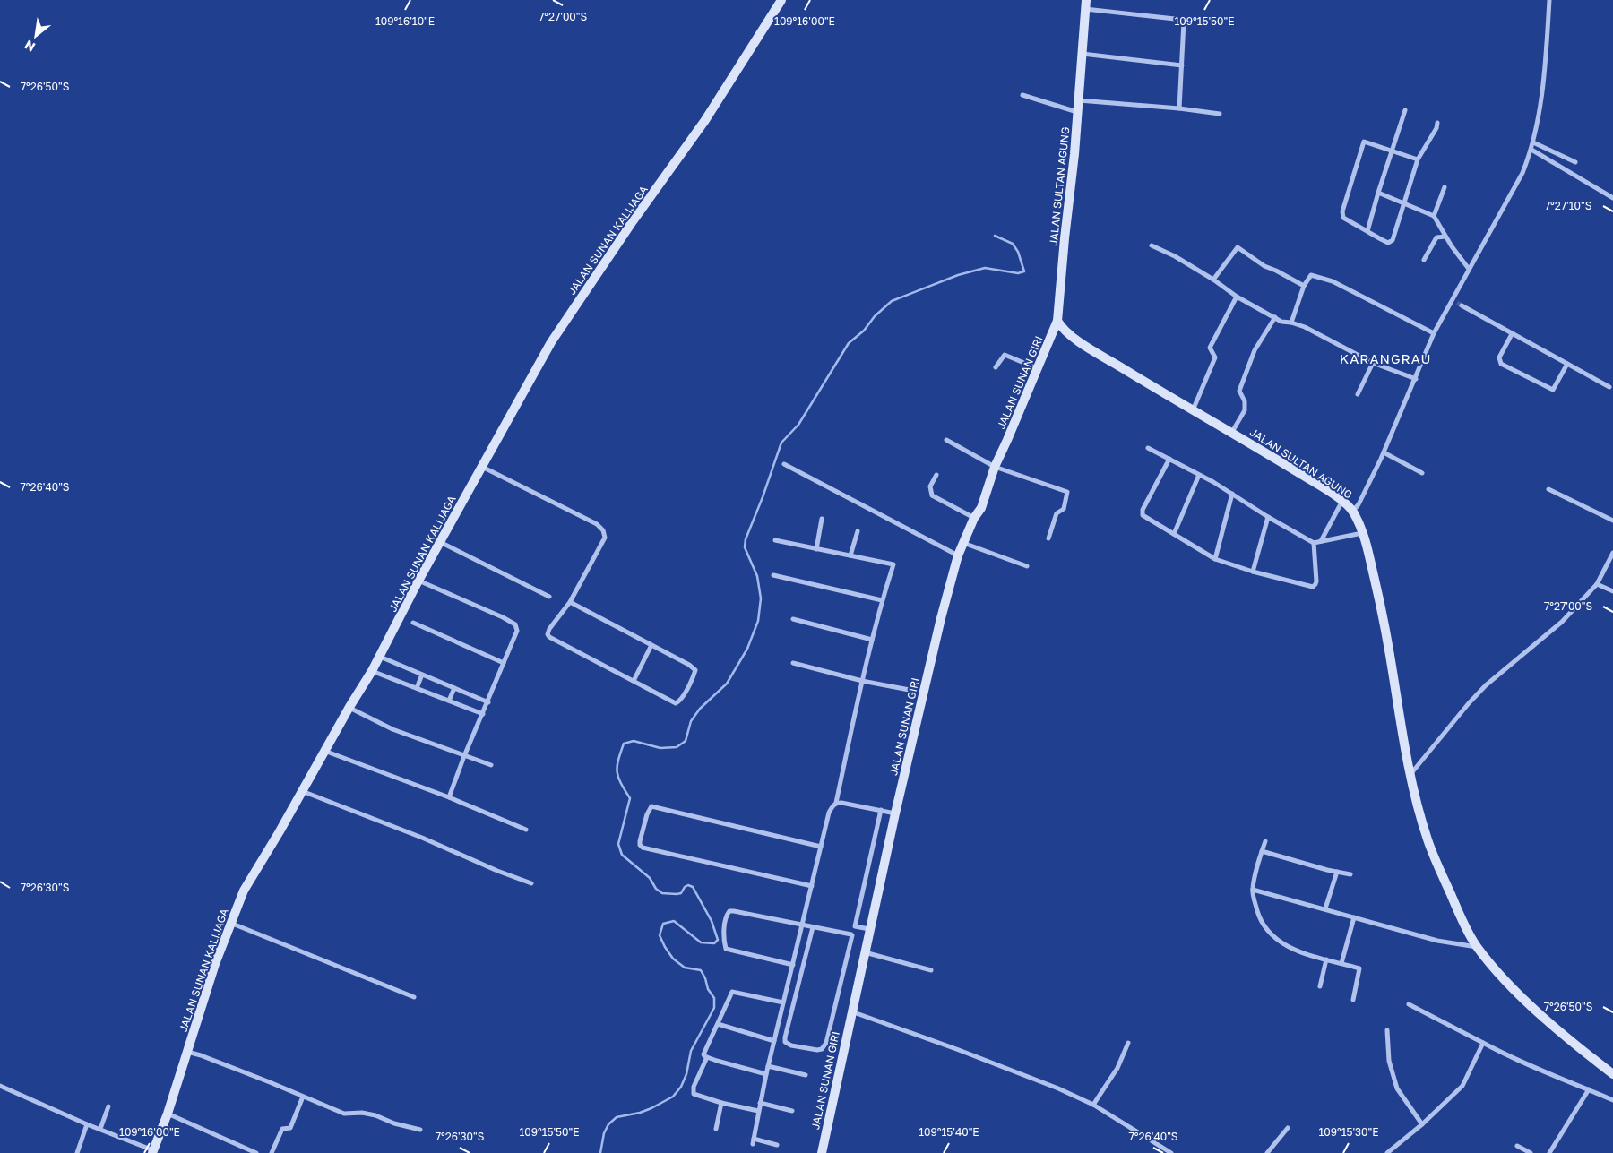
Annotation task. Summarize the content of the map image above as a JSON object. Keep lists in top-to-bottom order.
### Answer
{
  "streets": {
    "street": ["JALAN SULTAN AGUNG", "JALAN SUNAN KALIJAGA", "JALAN SUNAN GIRI"]
  },
  "crossings": [
    ["JALAN SULTAN AGUNG", "JALAN SUNAN GIRI"]
  ],
  "districts": ["KARANGRAU"],
  "north": "bottom left",
  "coordinates": [
    "7°27'00\"S",
    "109°16'10\"E",
    "109°16'00\"E",
    "109°15'50\"E",
    "7°26'50\"S",
    "7°27'10\"S",
    "7°26'40\"S",
    "7°26'30\"S",
    "109°15'40\"E",
    "109°15'30\"E"
  ]
}
